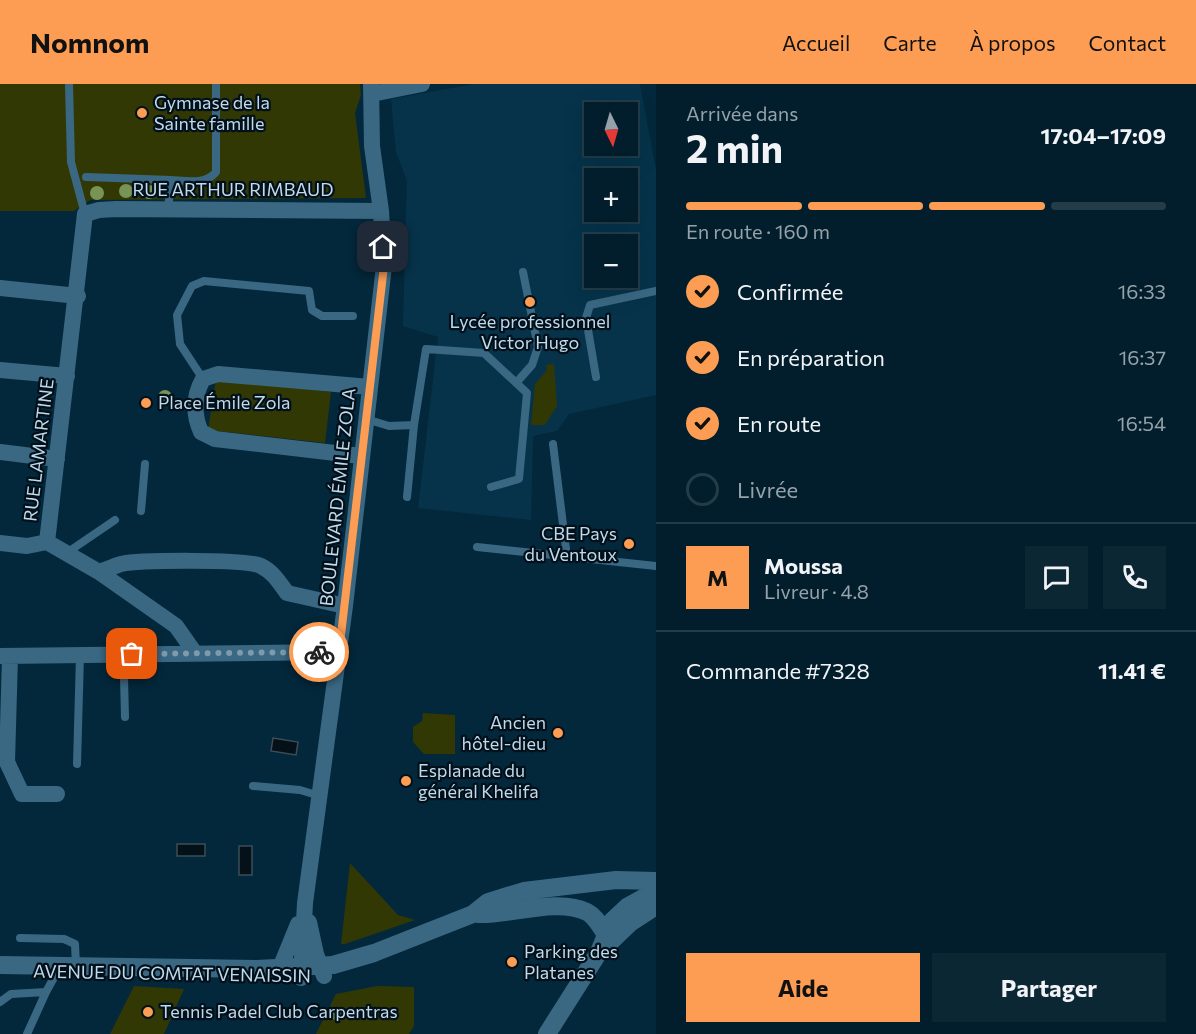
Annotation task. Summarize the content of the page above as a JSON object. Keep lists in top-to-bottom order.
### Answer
{
  "streets": {
    "main road": ["AVENUE DU COMTAT VENAISSIN"],
    "street": ["RUE ARTHUR RIMBAUD", "RUE LAMARTINE", "BOULEVARD ÉMILE ZOLA"]
  },
  "crossings": [
    ["RUE ARTHUR RIMBAUD", "RUE LAMARTINE"],
    ["RUE ARTHUR RIMBAUD", "BOULEVARD ÉMILE ZOLA"],
    ["BOULEVARD ÉMILE ZOLA", "AVENUE DU COMTAT VENAISSIN"]
  ],
  "places": [
    "Gymnase de la Sainte famille",
    "Lycée professionnel Victor Hugo",
    "Place Émile Zola",
    "CBE Pays du Ventoux",
    "Ancien hôtel-dieu",
    "Esplanade du général Khelifa",
    "Parking des Platanes",
    "Tennis Padel Club Carpentras"
  ],
  "north": "bottom",
  "page": {
    "header": "Nomnom",
    "nav": [
      "Accueil",
      "Carte",
      "À propos",
      "Contact"
    ],
    "heading": ["2 min", "Arrivée dans", "17:04–17:09"],
    "panel": [
      "Moussa",
      "Livreur · 4.8",
      "Commande #7328",
      "11.41 €"
    ],
    "map_buttons": ["+", "−"],
    "bar": "En route · 160 m",
    "list": [
      ["Confirmée", "16:33"],
      ["En préparation", "16:37"],
      ["En route", "16:54"],
      "Livrée"
    ],
    "round": "M",
    "buttons": ["Aide", "Partager"]
  }
}
